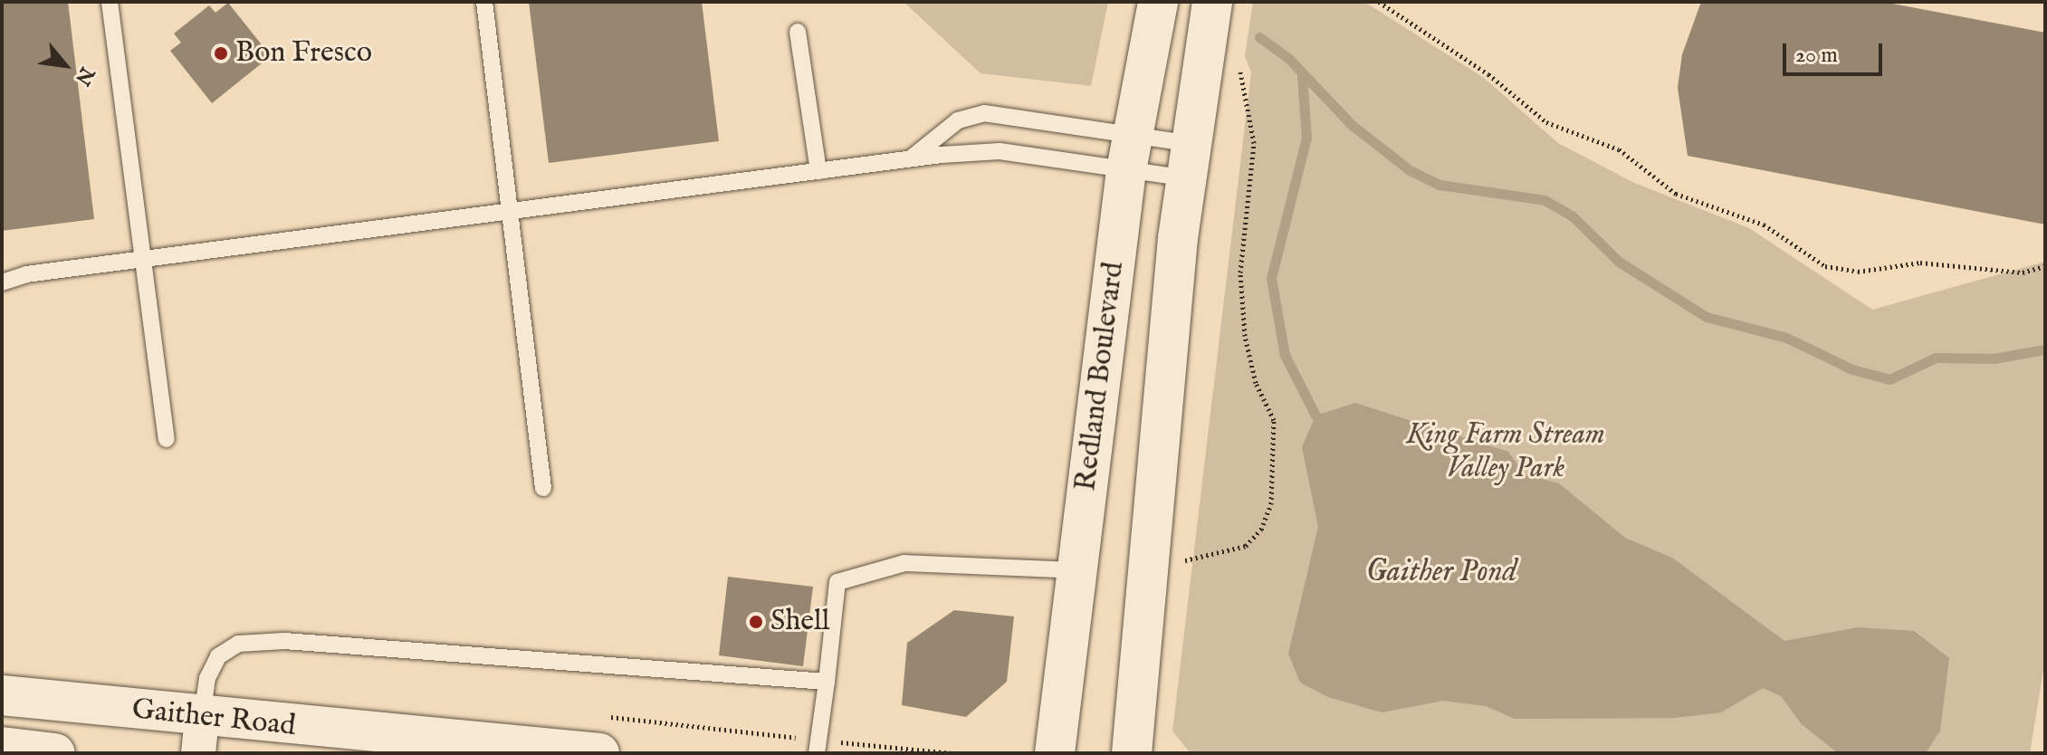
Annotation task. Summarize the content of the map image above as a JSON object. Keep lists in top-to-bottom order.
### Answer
{
  "streets": {
    "main road": ["Redland Boulevard", "Gaither Road"]
  },
  "water": ["Gaither Pond"],
  "parks": ["King Farm Stream Valley Park"],
  "places": ["Bon Fresco", "Shell"],
  "scale_bar": "20 m",
  "north": "bottom right"
}
